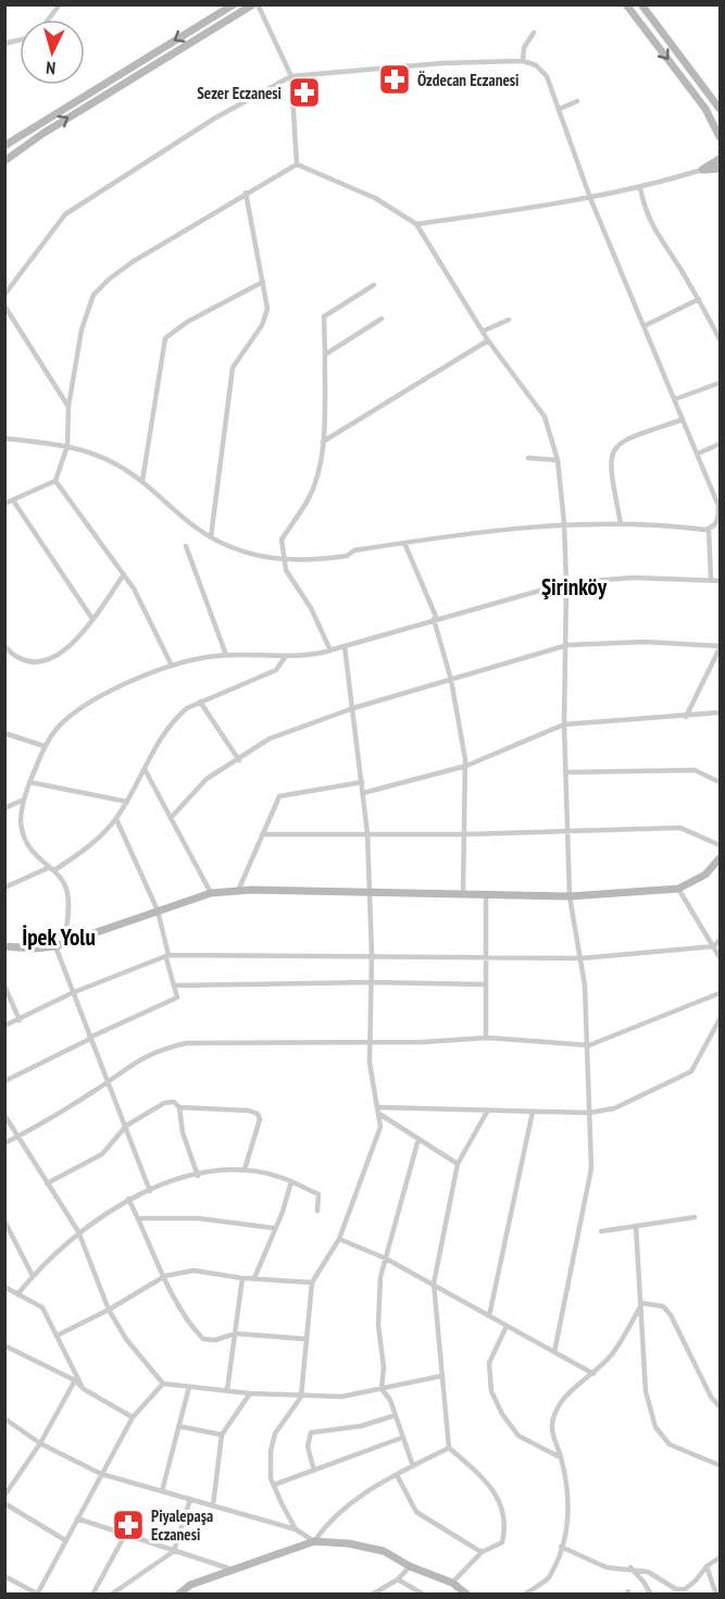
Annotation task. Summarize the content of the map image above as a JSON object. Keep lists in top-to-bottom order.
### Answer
{
  "districts": ["Şirinköy", "İpek Yolu"],
  "places": {
    "pharmacy": ["Özdecan Eczanesi", "Sezer Eczanesi", "Piyalepaşa Eczanesi"]
  },
  "north": "bottom"
}
